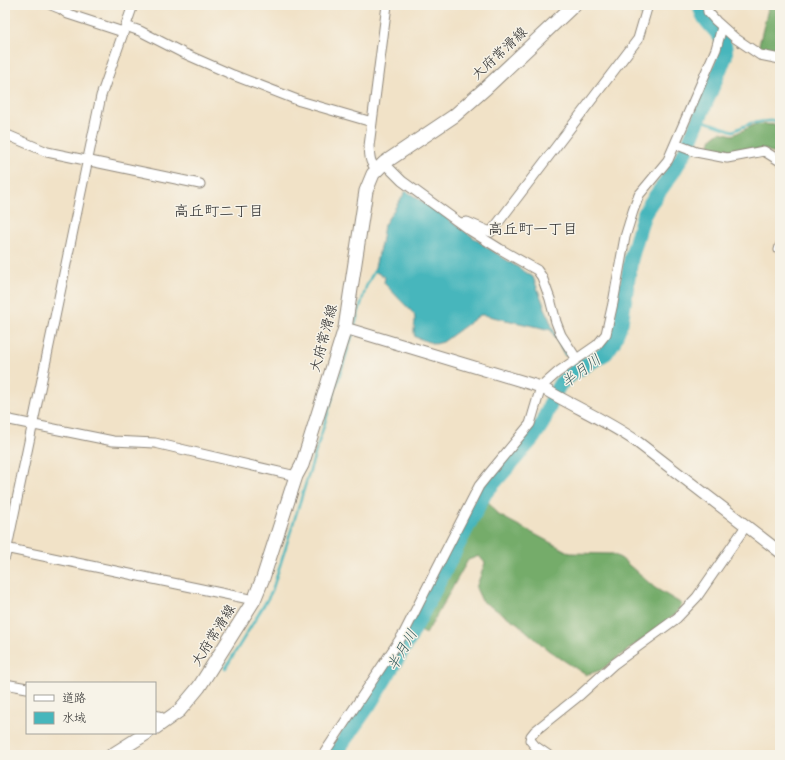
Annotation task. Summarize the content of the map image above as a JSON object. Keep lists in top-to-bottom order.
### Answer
{
  "streets": {
    "main road": ["大府常滑線"]
  },
  "districts": ["高丘町二丁目", "高丘町一丁目"],
  "water": ["半月川"],
  "legend": ["道路", "水域"]
}
